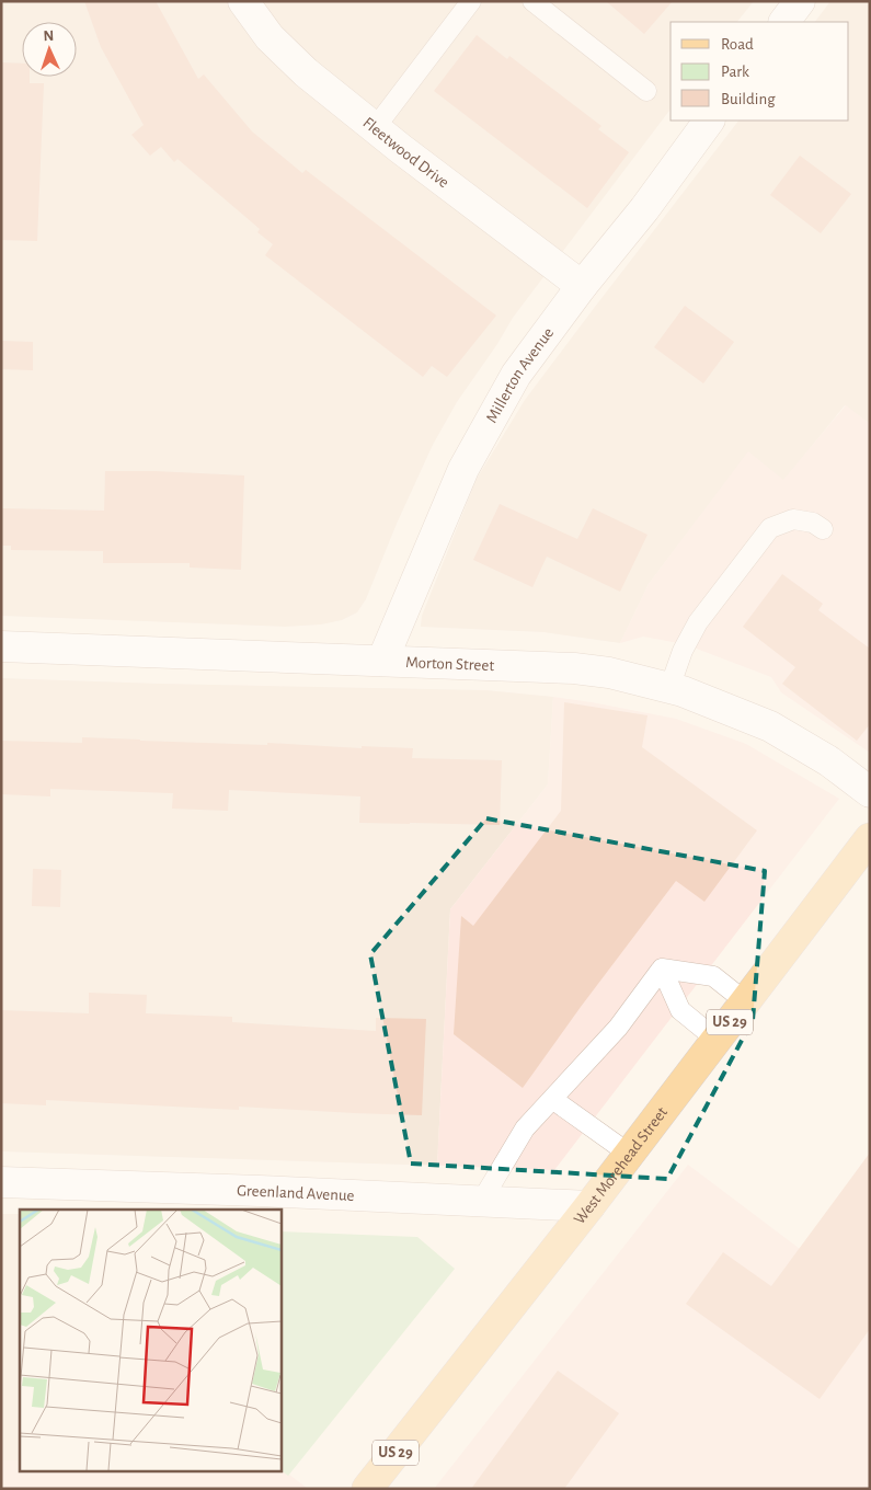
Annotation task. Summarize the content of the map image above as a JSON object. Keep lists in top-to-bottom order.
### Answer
{
  "streets": {
    "main road": ["US 29", "West Morehead Street"],
    "street": [
      "Fleetwood Drive",
      "Millerton Avenue",
      "Morton Street",
      "Greenland Avenue"
    ]
  },
  "crossings": [
    ["Fleetwood Drive", "Millerton Avenue"],
    ["Millerton Avenue", "Morton Street"],
    ["West Morehead Street", "Greenland Avenue"]
  ],
  "legend": ["Road", "Park", "Building"],
  "north": "top"
}
